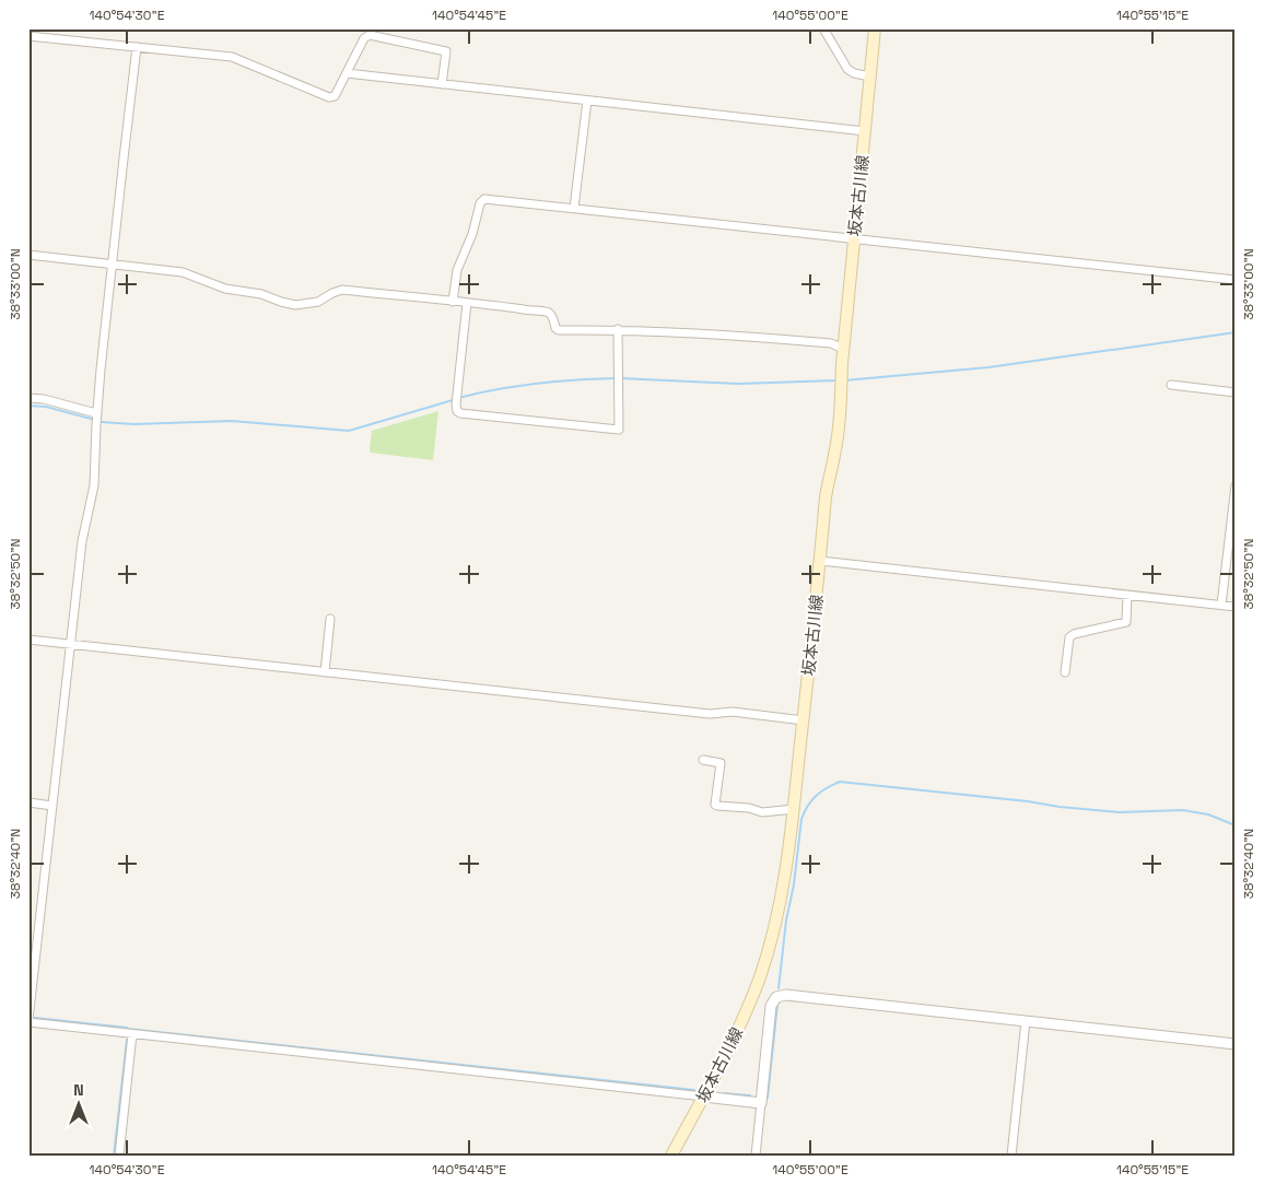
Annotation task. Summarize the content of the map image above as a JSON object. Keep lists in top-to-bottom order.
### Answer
{
  "streets": {
    "main road": ["坂本古川線"]
  },
  "north": "top",
  "coordinates": [
    "140°54'30\"E",
    "140°54'45\"E",
    "140°55'00\"E",
    "140°55'15\"E",
    "38°33'00\"N",
    "38°32'50\"N",
    "38°32'40\"N"
  ]
}
